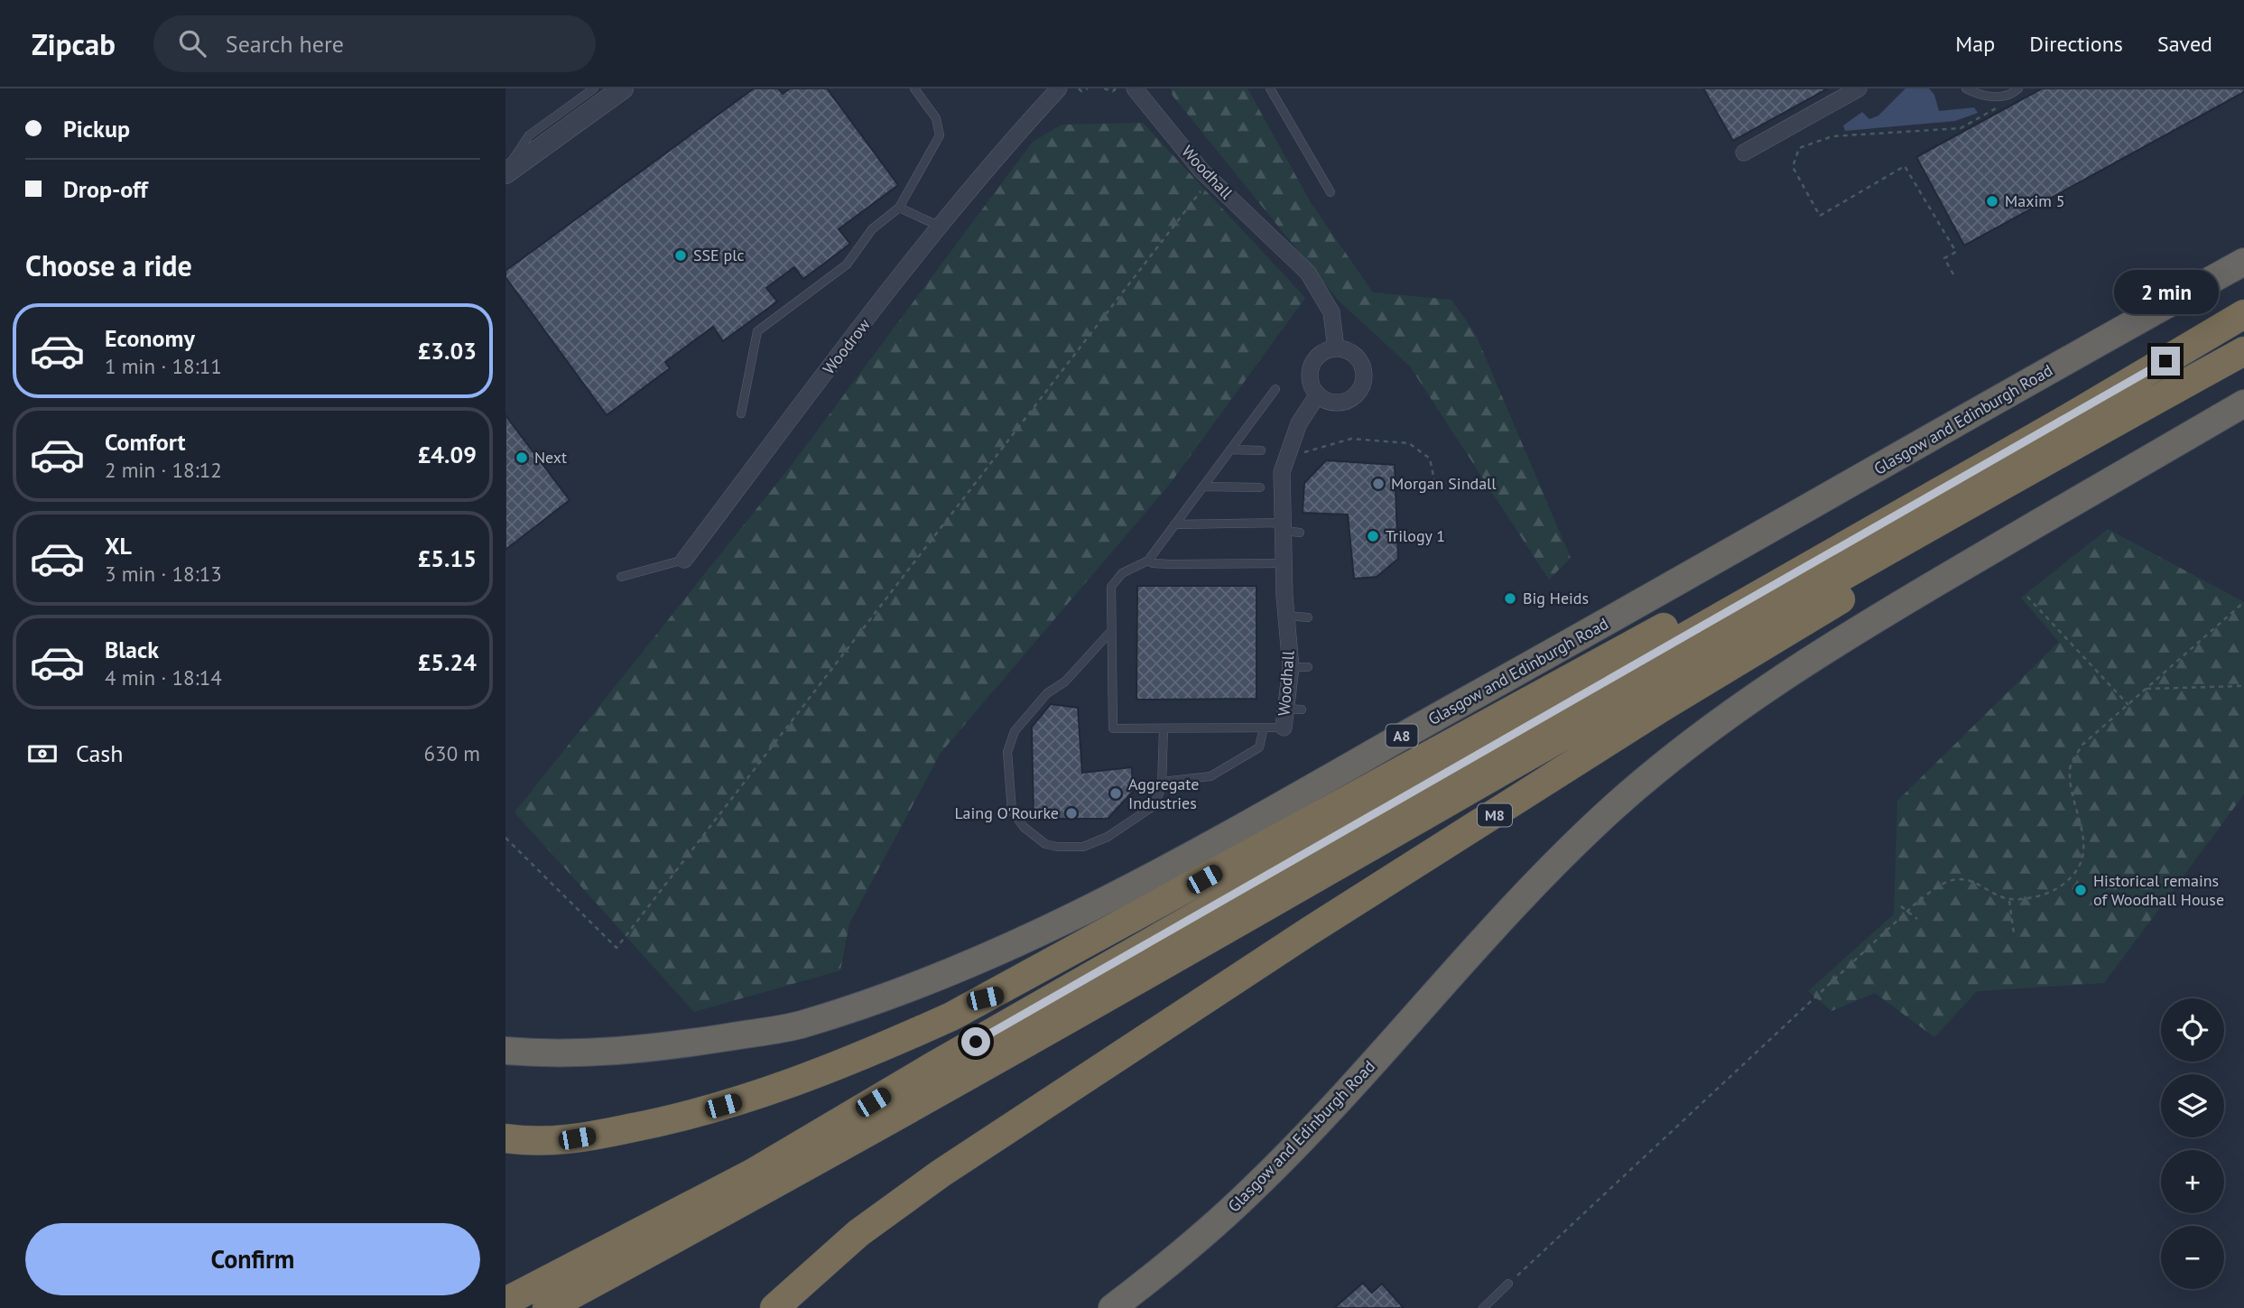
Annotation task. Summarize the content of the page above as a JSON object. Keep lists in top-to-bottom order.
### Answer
{
  "streets": {
    "highway": ["Glasgow and Edinburgh Road", "A8", "M8"],
    "street": ["Woodhall", "Woodrow"]
  },
  "places": [
    "Maxim 5",
    "SSE plc",
    "Next",
    "Morgan Sindall",
    "Trilogy 1",
    "Big Heids",
    "Aggregate Industries",
    "Laing O'Rourke",
    "Historical remains of Woodhall House"
  ],
  "page": {
    "header": "Zipcab",
    "search": "Search here",
    "nav": ["Map", "Directions", "Saved"],
    "banner": ["Pickup", "Drop-off"],
    "heading": "Choose a ride",
    "bubble": "2 min",
    "list": [
      {
        "name": "Economy",
        "note": "1 min · 18:11",
        "value": "£3.03"
      },
      {
        "name": "Comfort",
        "note": "2 min · 18:12",
        "value": "£4.09"
      },
      {
        "name": "XL",
        "note": "3 min · 18:13",
        "value": "£5.15"
      },
      {
        "name": "Black",
        "note": "4 min · 18:14",
        "value": "£5.24"
      }
    ],
    "pay": ["Cash", "630 m"],
    "map_buttons": ["+", "−"],
    "buttons": "Confirm"
  }
}
